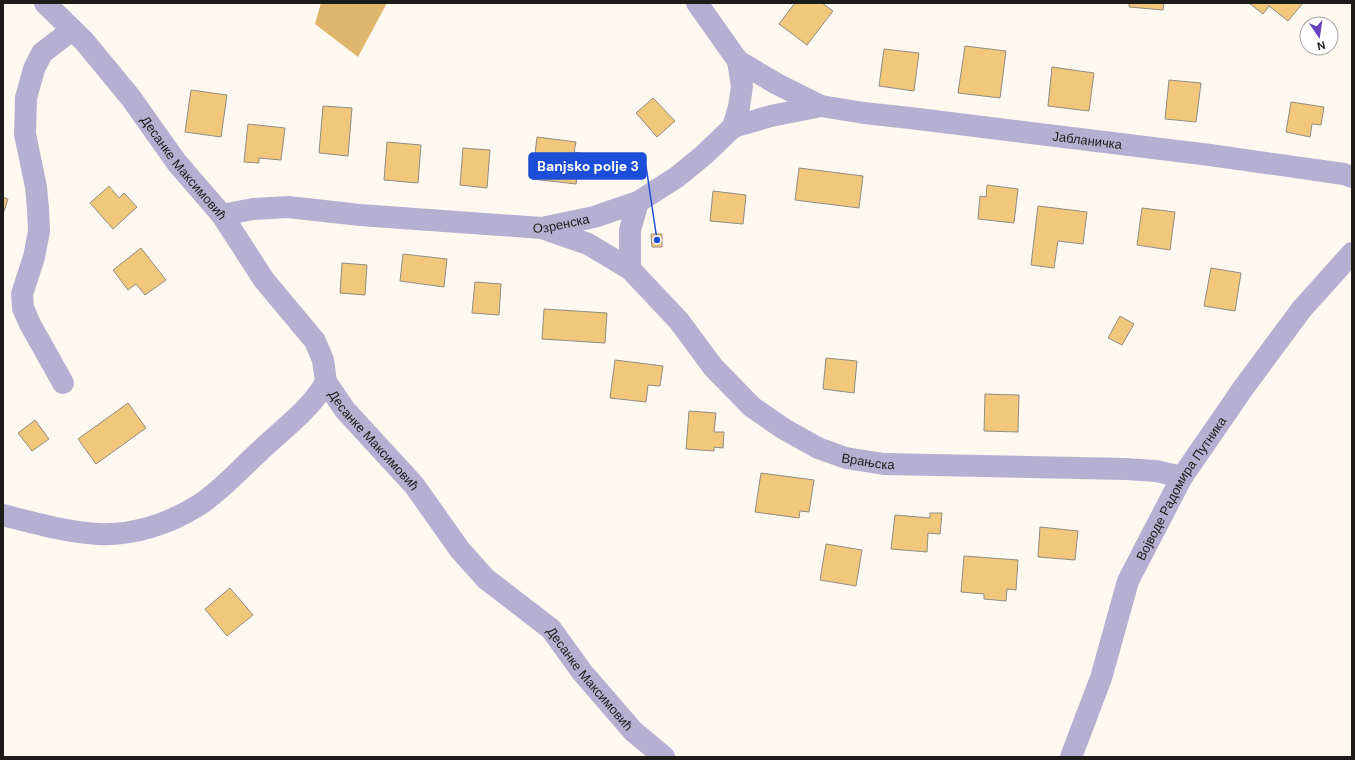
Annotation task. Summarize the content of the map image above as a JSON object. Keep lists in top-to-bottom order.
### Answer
{
  "streets": {
    "street": [
      "Јабланичка",
      "Десанке Максимовић",
      "Озренска",
      "Врањска",
      "Војводе Радомира Путника"
    ]
  },
  "crossings": [
    ["Десанке Максимовић", "Озренска"],
    ["Озренска", "Врањска"],
    ["Врањска", "Војводе Радомира Путника"]
  ],
  "places": ["Banjsko polje 3"],
  "north": "bottom"
}
